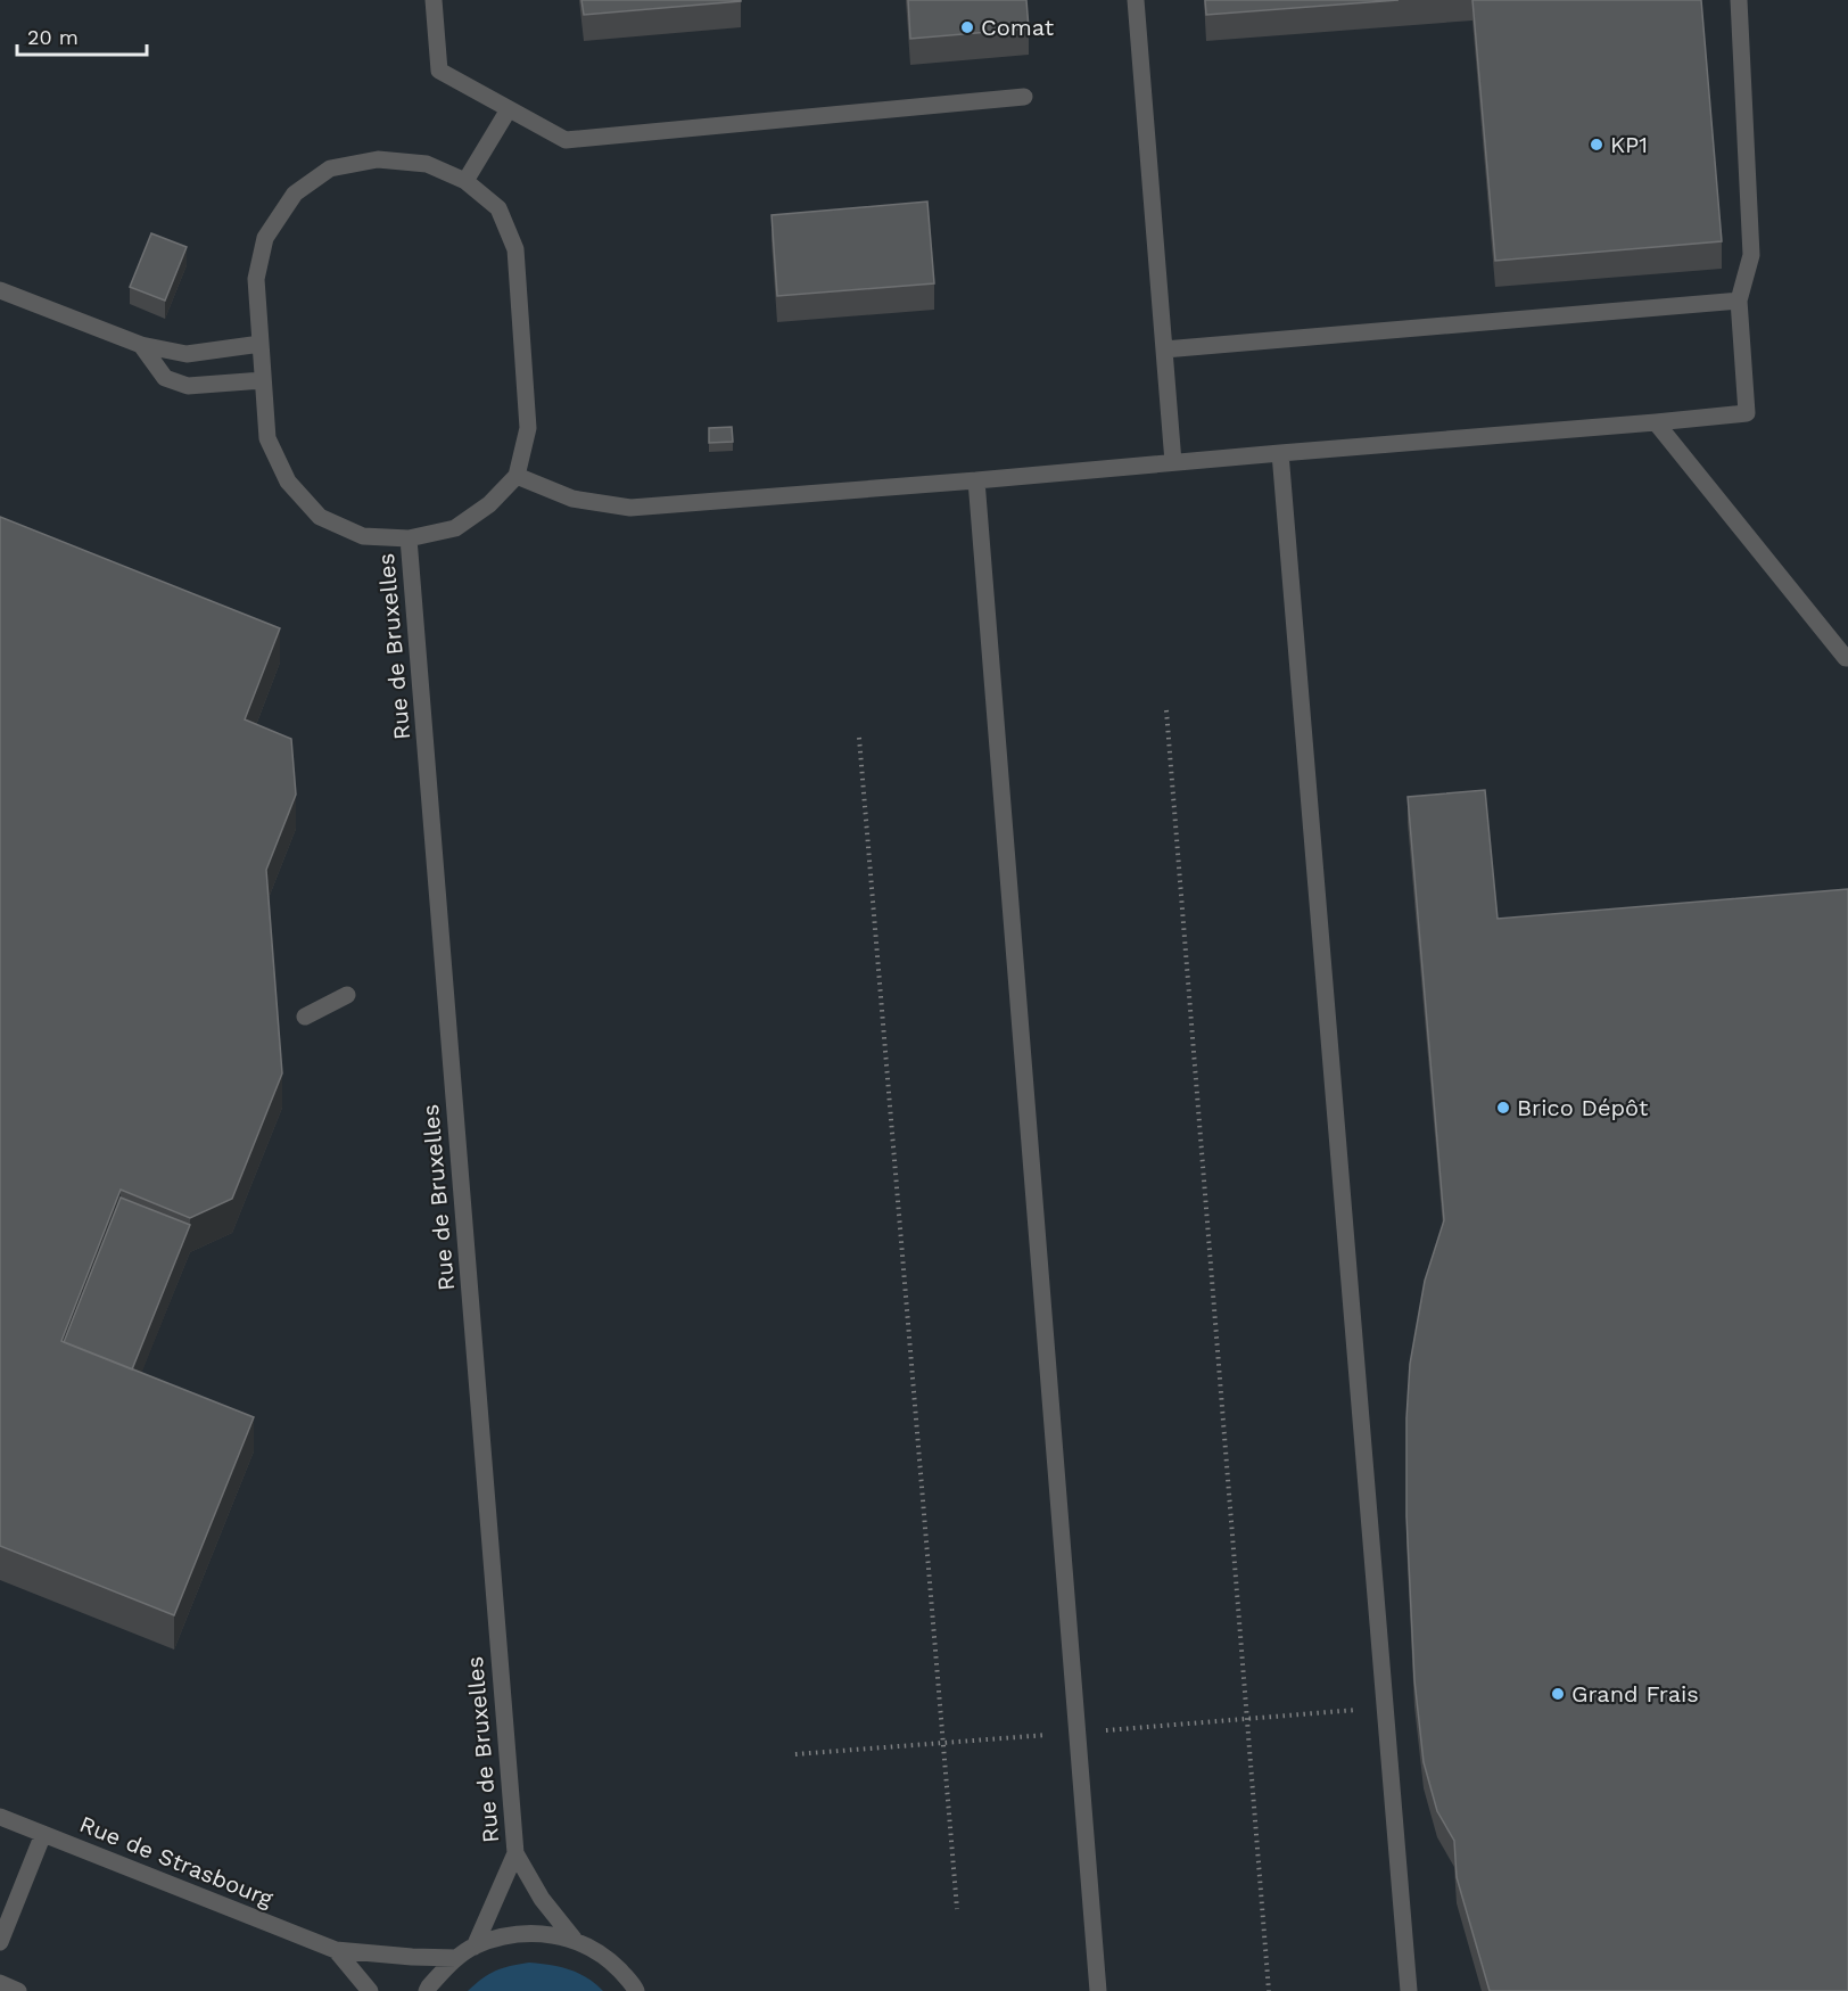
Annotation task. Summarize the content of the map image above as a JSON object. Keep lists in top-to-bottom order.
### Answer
{
  "streets": {
    "street": ["Rue de Bruxelles", "Rue de Strasbourg"]
  },
  "places": [
    "Comat",
    "KP1",
    "Brico Dépôt",
    "Grand Frais"
  ],
  "scale_bar": "20 m"
}
